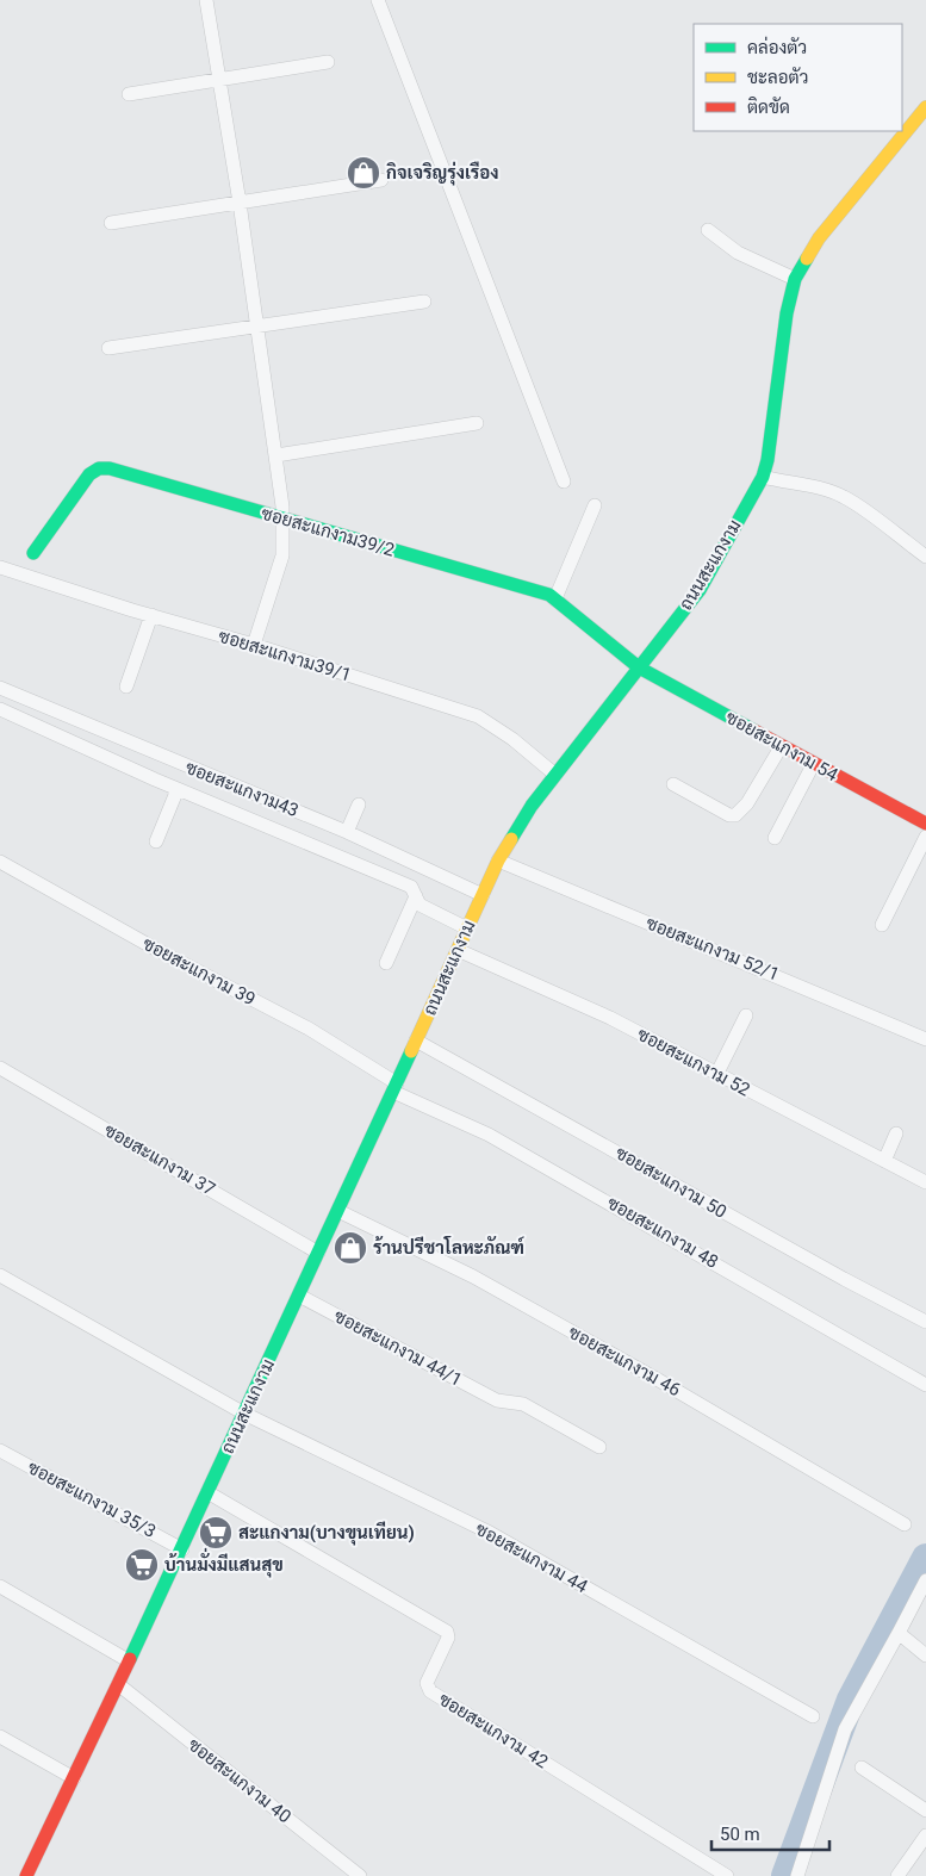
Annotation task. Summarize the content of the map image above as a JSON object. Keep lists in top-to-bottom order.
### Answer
{
  "streets": {
    "street": [
      "ซอยสะแกงาม39/2",
      "ถนนสะแกงาม",
      "ซอยสะแกงาม39/1",
      "ซอยสะแกงาม 54",
      "ซอยสะแกงาม43",
      "ซอยสะแกงาม 52/1",
      "ซอยสะแกงาม 39",
      "ซอยสะแกงาม 52",
      "ซอยสะแกงาม 37",
      "ซอยสะแกงาม 50",
      "ซอยสะแกงาม 48",
      "ซอยสะแกงาม 44/1",
      "ซอยสะแกงาม 46",
      "ซอยสะแกงาม 35/3",
      "ซอยสะแกงาม 44",
      "ซอยสะแกงาม 42",
      "ซอยสะแกงาม 40"
    ]
  },
  "crossings": [
    ["ซอยสะแกงาม39/2", "ถนนสะแกงาม"],
    ["ซอยสะแกงาม39/2", "ซอยสะแกงาม 54"],
    ["ถนนสะแกงาม", "ซอยสะแกงาม39/1"],
    ["ถนนสะแกงาม", "ซอยสะแกงาม 54"],
    ["ถนนสะแกงาม", "ซอยสะแกงาม43"],
    ["ถนนสะแกงาม", "ซอยสะแกงาม 52/1"],
    ["ถนนสะแกงาม", "ซอยสะแกงาม 39"],
    ["ถนนสะแกงาม", "ซอยสะแกงาม 52"],
    ["ถนนสะแกงาม", "ซอยสะแกงาม 37"],
    ["ถนนสะแกงาม", "ซอยสะแกงาม 50"],
    ["ถนนสะแกงาม", "ซอยสะแกงาม 48"],
    ["ถนนสะแกงาม", "ซอยสะแกงาม 44/1"],
    ["ถนนสะแกงาม", "ซอยสะแกงาม 46"],
    ["ถนนสะแกงาม", "ซอยสะแกงาม 35/3"],
    ["ถนนสะแกงาม", "ซอยสะแกงาม 44"],
    ["ถนนสะแกงาม", "ซอยสะแกงาม 42"],
    ["ถนนสะแกงาม", "ซอยสะแกงาม 40"],
    ["ซอยสะแกงาม 39", "ซอยสะแกงาม 48"]
  ],
  "places": {
    "shop": ["กิจเจริญรุ่งเรือง", "ร้านปรีชาโลหะภัณฑ์"],
    "supermarket": ["สะแกงาม(บางขุนเทียน)", "บ้านมั่งมีแสนสุข"]
  },
  "legend": ["คล่องตัว", "ชะลอตัว", "ติดขัด"],
  "scale_bar": "50 m"
}
